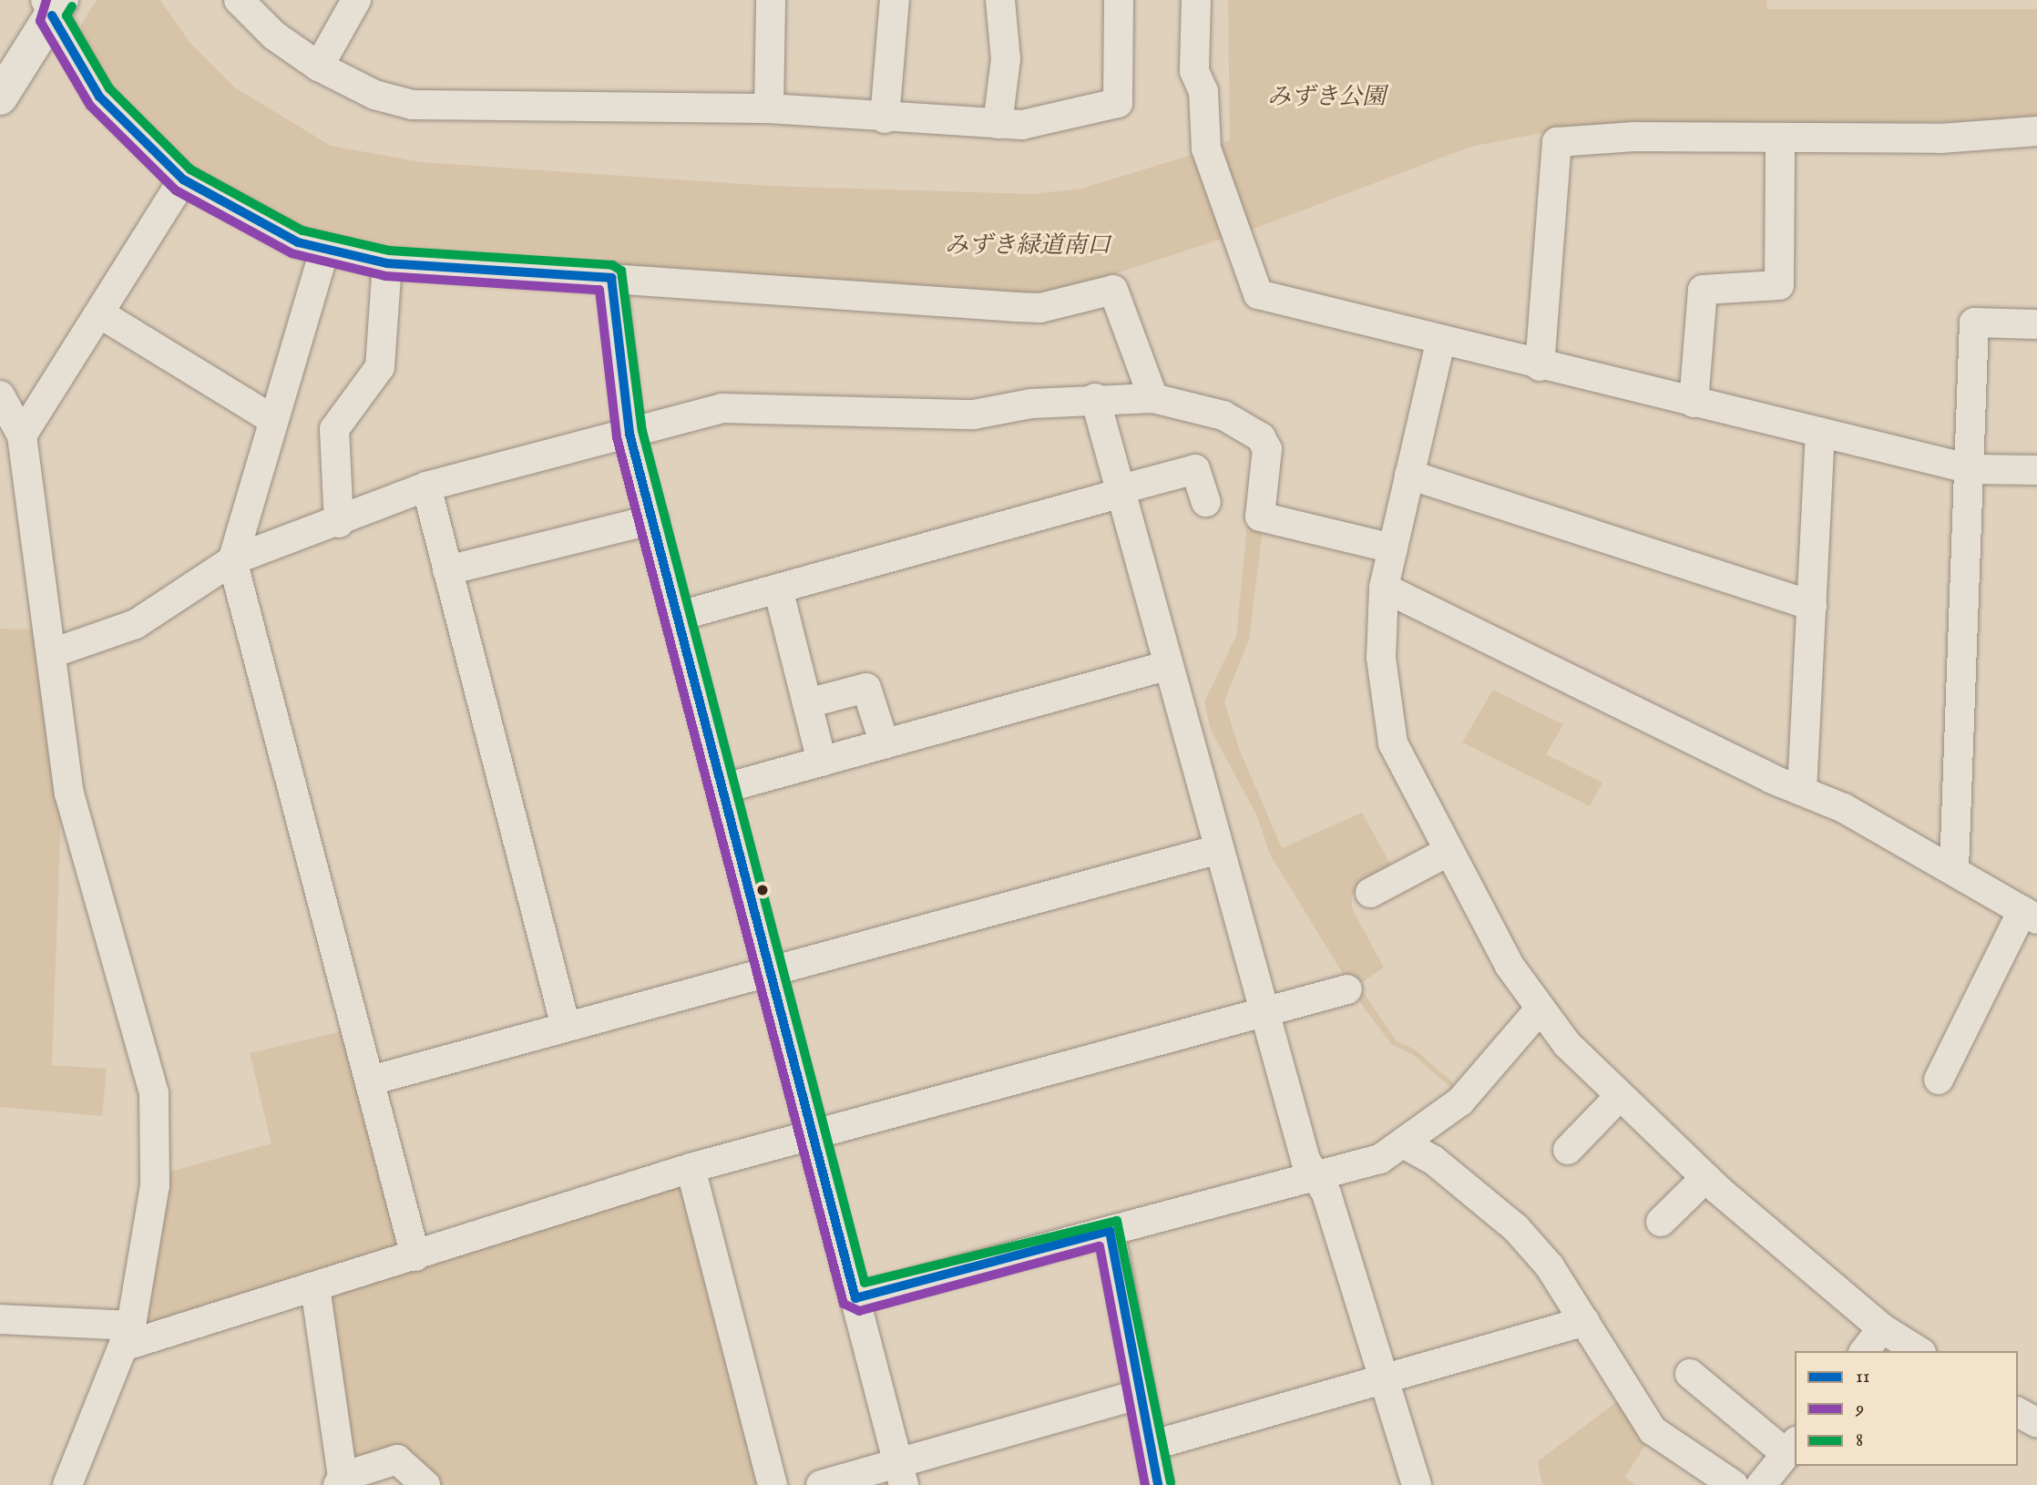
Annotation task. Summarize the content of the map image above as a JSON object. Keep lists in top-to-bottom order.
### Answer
{
  "parks": ["みずき公園", "みずき緑道南口"],
  "lines": ["transit line 9", "transit line 8", "transit line 11"],
  "legend": ["11", "9", "8"]
}
